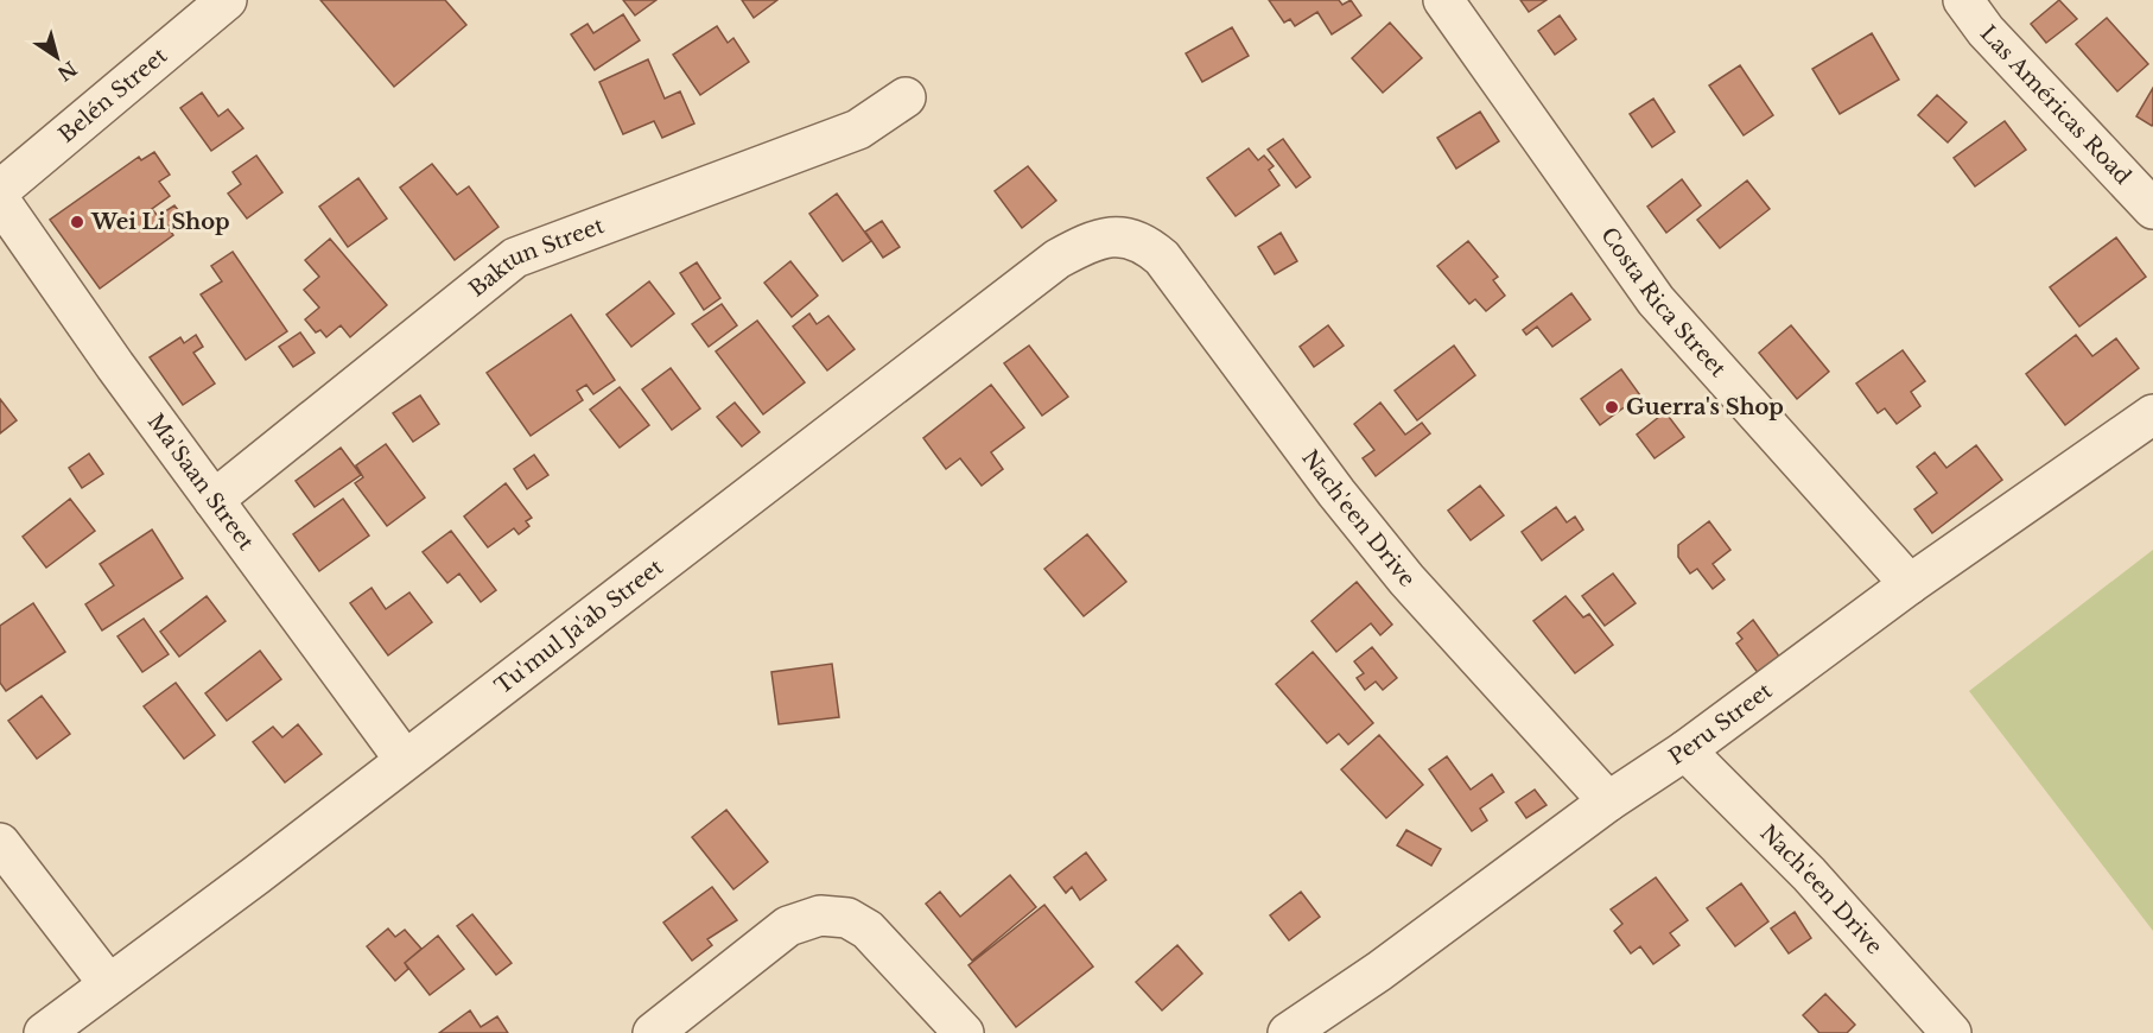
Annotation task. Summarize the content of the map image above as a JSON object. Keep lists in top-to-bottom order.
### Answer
{
  "streets": {
    "street": [
      "Belén Street",
      "Las Américas Road",
      "Baktun Street",
      "Costa Rica Street",
      "Ma'Saan Street",
      "Nach'een Drive",
      "Tu'mul Ja'ab Street",
      "Peru Street"
    ]
  },
  "crossings": [
    ["Baktun Street", "Ma'Saan Street"],
    ["Costa Rica Street", "Peru Street"],
    ["Ma'Saan Street", "Tu'mul Ja'ab Street"],
    ["Nach'een Drive", "Tu'mul Ja'ab Street"],
    ["Nach'een Drive", "Peru Street"]
  ],
  "places": ["Wei Li Shop", "Guerra's Shop"],
  "north": "bottom right"
}
